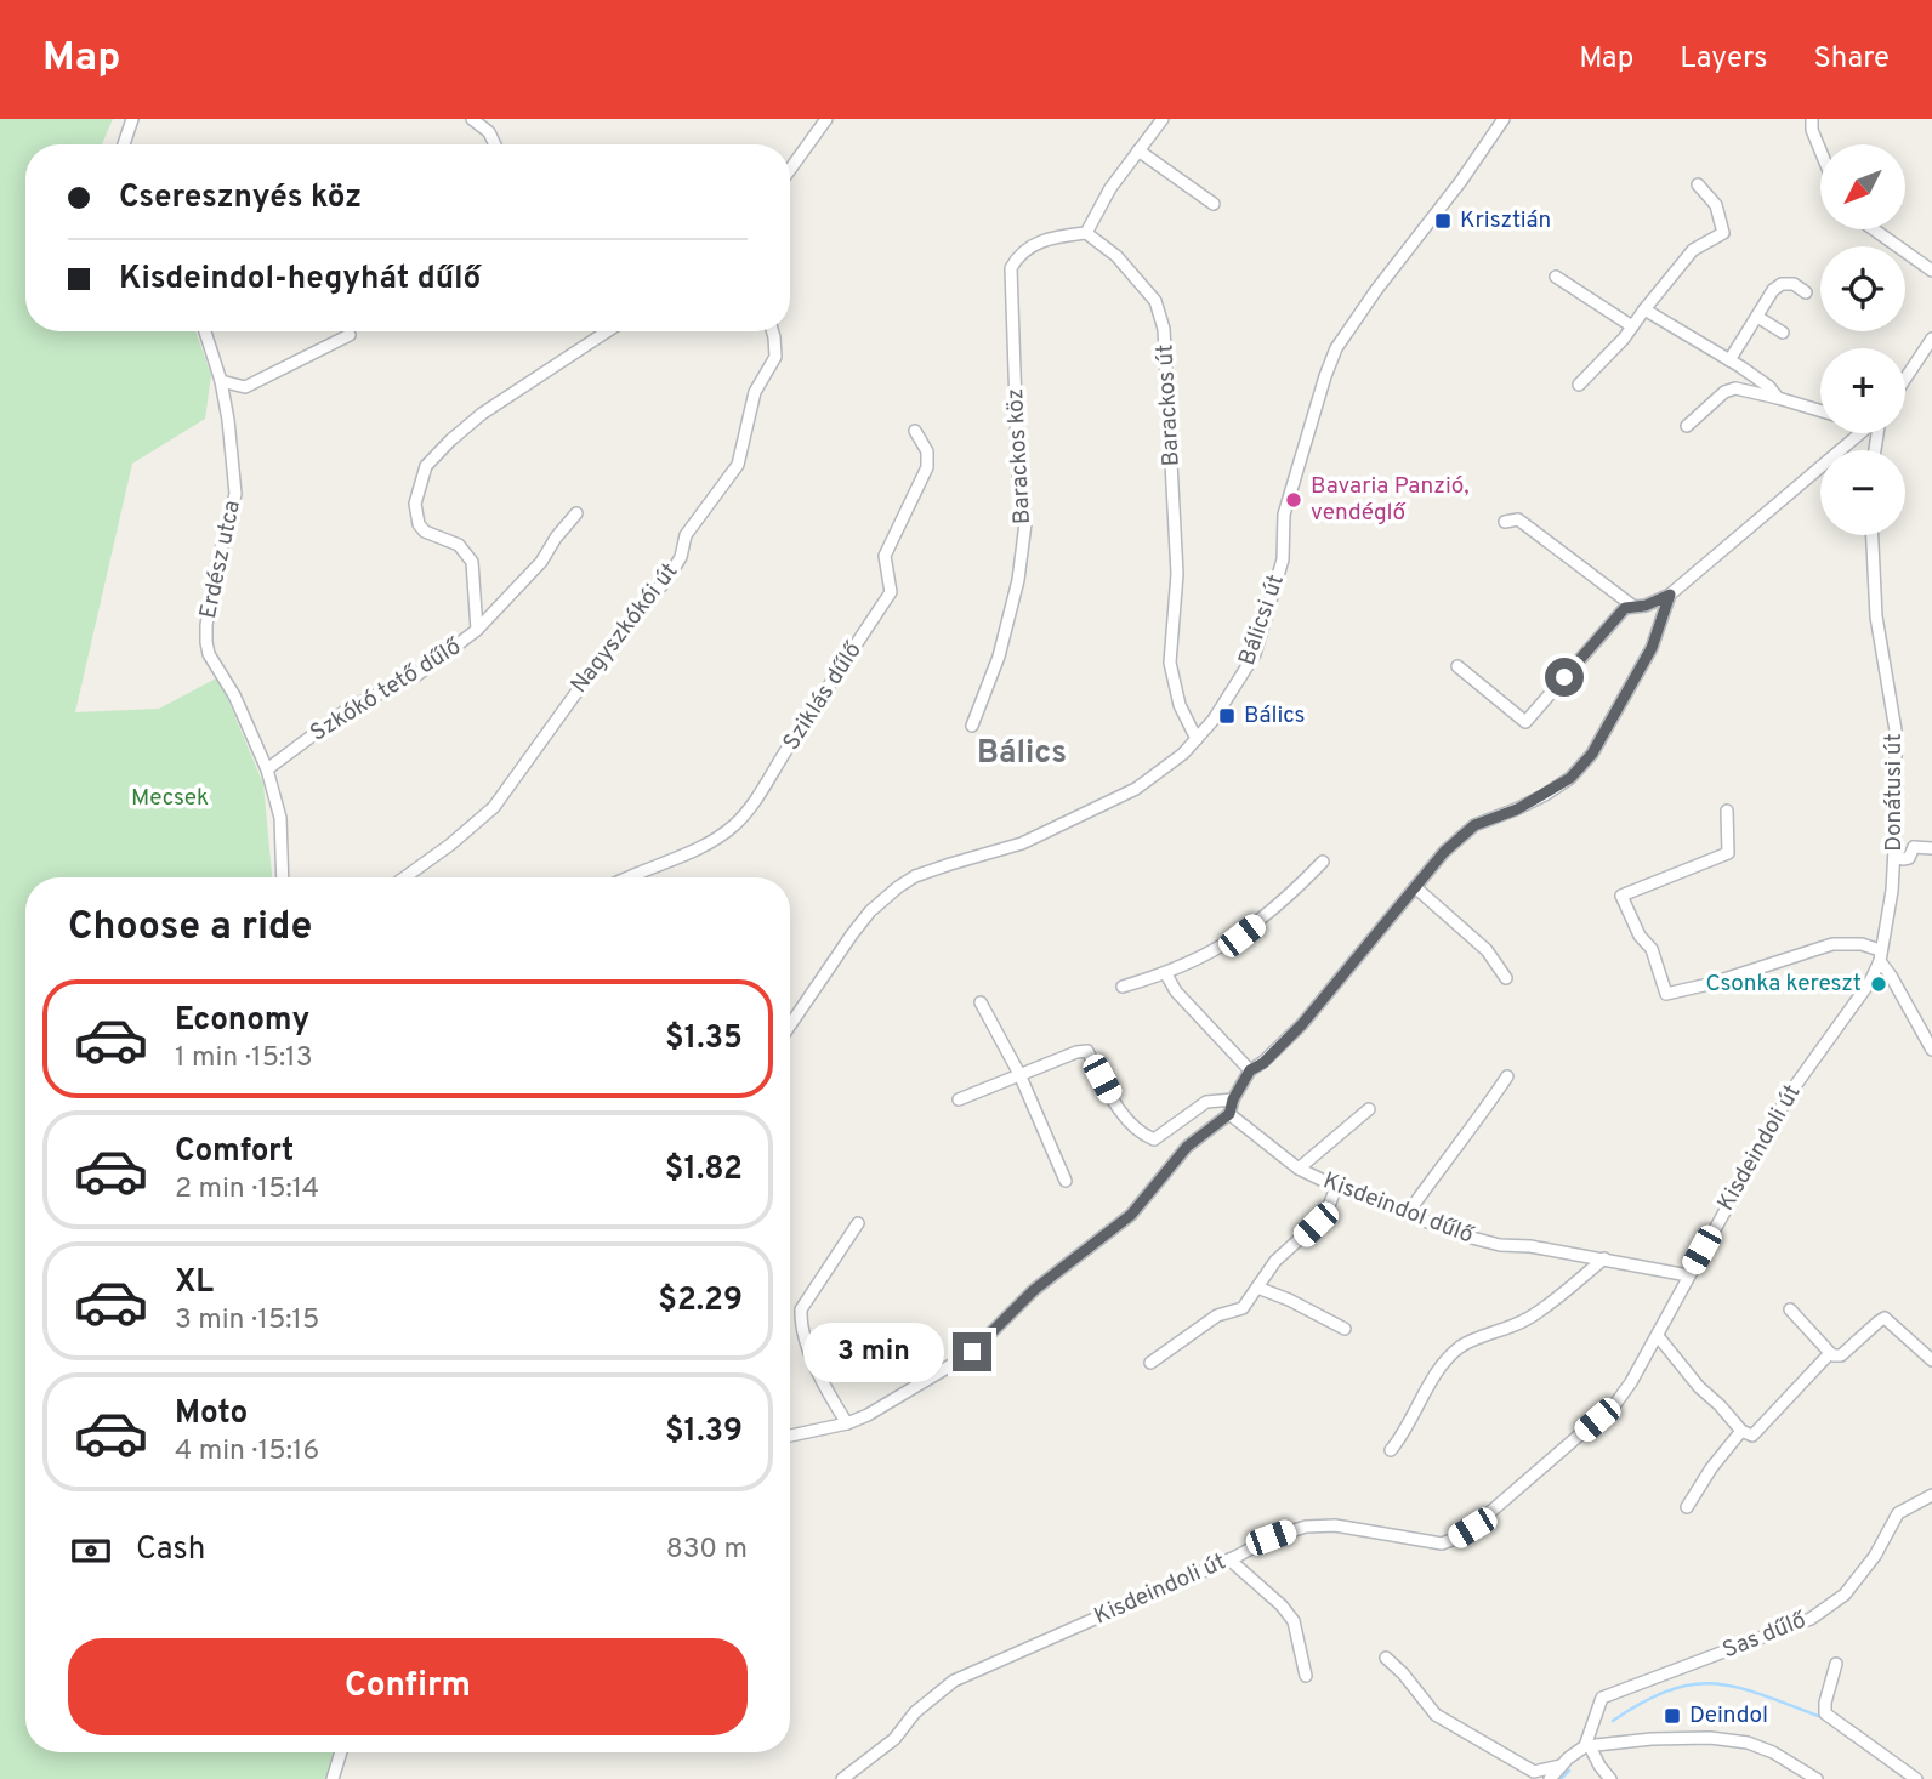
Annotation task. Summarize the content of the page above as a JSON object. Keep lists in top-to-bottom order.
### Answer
{
  "streets": {
    "street": [
      "Barackos út",
      "Barackos köz",
      "Erdész utca",
      "Bálicsi út",
      "Nagyszkókói út",
      "Szkókó tető dűlő",
      "Sziklás dűlő",
      "Donátusi út",
      "Kisdeindoli út",
      "Kisdeindol dűlő",
      "Sas dűlő"
    ]
  },
  "crossings": [
    ["Barackos út", "Barackos köz"],
    ["Barackos út", "Bálicsi út"],
    ["Erdész utca", "Szkókó tető dűlő"],
    ["Donátusi út", "Kisdeindoli út"],
    ["Kisdeindoli út", "Kisdeindol dűlő"]
  ],
  "districts": ["Bálics"],
  "parks": ["Mecsek"],
  "places": {
    "transit": ["Krisztián", "Bálics", "Deindol"],
    "other": ["Bavaria Panzió, vendéglő", "Csonka kereszt"]
  },
  "north": "bottom left",
  "page": {
    "header": "Map",
    "nav": ["Map", "Layers", "Share"],
    "map_buttons": ["+", "−"],
    "banner": ["Cseresznyés köz", "Kisdeindol-hegyhát dűlő"],
    "heading": "Choose a ride",
    "list": [
      {
        "name": "Economy",
        "note": "1 min · 15:13",
        "value": "$1.35"
      },
      {
        "name": "Comfort",
        "note": "2 min · 15:14",
        "value": "$1.82"
      },
      {
        "name": "XL",
        "note": "3 min · 15:15",
        "value": "$2.29"
      },
      {
        "name": "Moto",
        "note": "4 min · 15:16",
        "value": "$1.39"
      }
    ],
    "bubble": "3 min",
    "pay": ["Cash", "830 m"],
    "buttons": "Confirm"
  }
}
